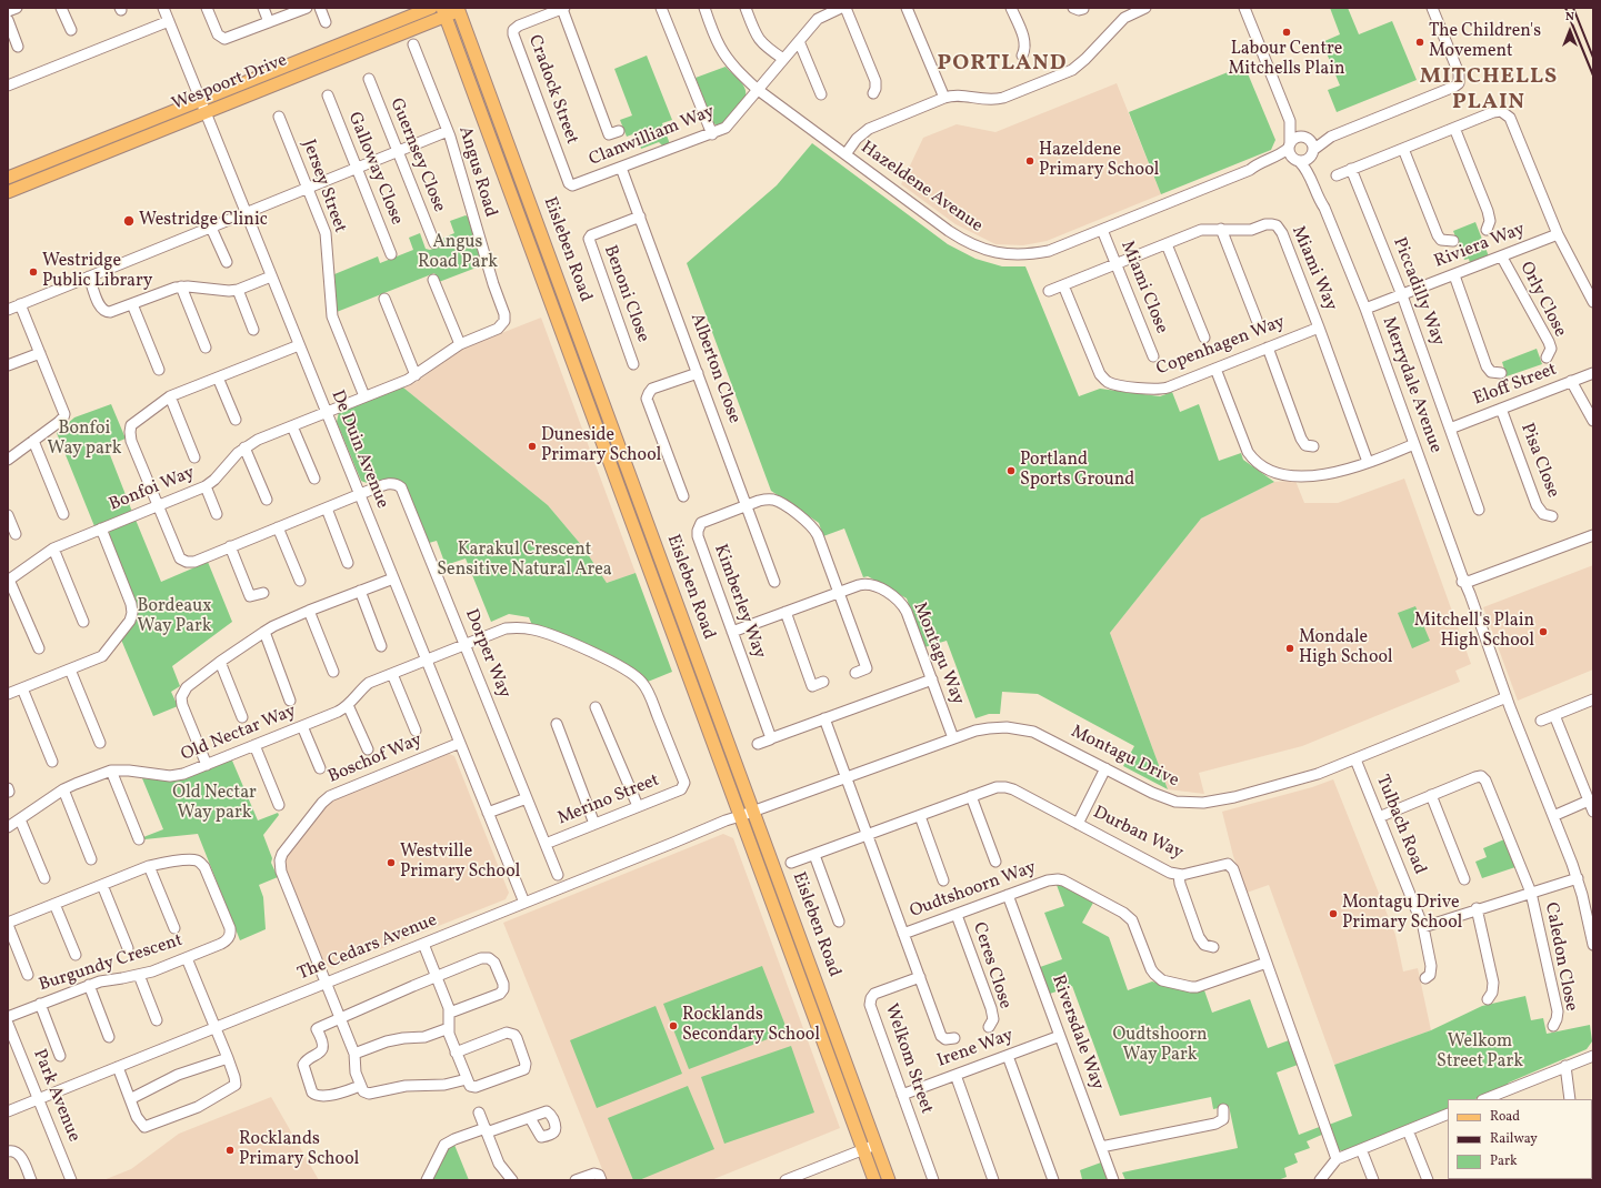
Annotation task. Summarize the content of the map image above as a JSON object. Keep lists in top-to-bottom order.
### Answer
{
  "streets": {
    "main road": ["Wespoort Drive", "Eisleben Road"],
    "street": [
      "Cradock Street",
      "Clanwilliam Way",
      "Guernsey Close",
      "Galloway Close",
      "Angus Road",
      "Jersey Street",
      "Hazeldene Avenue",
      "Riviera Way",
      "Miami Way",
      "Miami Close",
      "Piccadilly Way",
      "Benoni Close",
      "Orly Close",
      "Copenhagen Way",
      "Alberton Close",
      "Merrydale Avenue",
      "Eloff Street",
      "De Duin Avenue",
      "Pisa Close",
      "Bonfoi Way",
      "Kimberley Way",
      "Dorper Way",
      "Montagu Way",
      "Old Nectar Way",
      "Montagu Drive",
      "Boschof Way",
      "Merino Street",
      "Tulbach Road",
      "Durban Way",
      "Oudtshoorn Way",
      "The Cedars Avenue",
      "Caledon Close",
      "Burgundy Crescent",
      "Ceres Close",
      "Riversdale Way",
      "Irene Way",
      "Welkom Street",
      "Park Avenue"
    ]
  },
  "crossings": [
    ["Wespoort Drive", "Eisleben Road"],
    ["Wespoort Drive", "De Duin Avenue"],
    ["Cradock Street", "Clanwilliam Way"],
    ["Clanwilliam Way", "Hazeldene Avenue"],
    ["Clanwilliam Way", "Alberton Close"],
    ["Angus Road", "Jersey Street"],
    ["Angus Road", "De Duin Avenue"],
    ["Angus Road", "Bonfoi Way"],
    ["Hazeldene Avenue", "Miami Close"],
    ["Hazeldene Avenue", "Merrydale Avenue"],
    ["Riviera Way", "Piccadilly Way"],
    ["Riviera Way", "Orly Close"],
    ["Riviera Way", "Merrydale Avenue"],
    ["Eisleben Road", "Montagu Drive"],
    ["Eisleben Road", "The Cedars Avenue"],
    ["Miami Way", "Miami Close"],
    ["Miami Way", "Copenhagen Way"],
    ["Piccadilly Way", "Eloff Street"],
    ["Benoni Close", "Alberton Close"],
    ["Alberton Close", "Kimberley Way"],
    ["Merrydale Avenue", "Montagu Drive"],
    ["Eloff Street", "Pisa Close"],
    ["De Duin Avenue", "Bonfoi Way"],
    ["De Duin Avenue", "Dorper Way"],
    ["De Duin Avenue", "Old Nectar Way"],
    ["De Duin Avenue", "Boschof Way"],
    ["De Duin Avenue", "The Cedars Avenue"],
    ["Bonfoi Way", "Dorper Way"],
    ["Kimberley Way", "Montagu Way"],
    ["Dorper Way", "Old Nectar Way"],
    ["Dorper Way", "Merino Street"],
    ["Montagu Way", "Montagu Drive"],
    ["Old Nectar Way", "Merino Street"],
    ["Montagu Drive", "Tulbach Road"],
    ["Montagu Drive", "The Cedars Avenue"],
    ["Boschof Way", "The Cedars Avenue"],
    ["Durban Way", "Oudtshoorn Way"],
    ["Oudtshoorn Way", "Ceres Close"],
    ["Oudtshoorn Way", "Riversdale Way"],
    ["The Cedars Avenue", "Park Avenue"],
    ["Riversdale Way", "Irene Way"],
    ["Irene Way", "Welkom Street"]
  ],
  "districts": ["PORTLAND", "MITCHELLS PLAIN"],
  "parks": [
    "Angus Road Park",
    "Bonfoi Way park",
    "Karakul Crescent Sensitive Natural Area",
    "Bordeaux Way Park",
    "Old Nectar Way park",
    "Oudtshoorn Way Park",
    "Welkom Street Park"
  ],
  "places": [
    "Labour Centre Mitchells Plain",
    "The Children's Movement",
    "Hazeldene Primary School",
    "Westridge Clinic",
    "Westridge Public Library",
    "Duneside Primary School",
    "Portland Sports Ground",
    "Mitchell's Plain High School",
    "Mondale High School",
    "Westville Primary School",
    "Montagu Drive Primary School",
    "Rocklands Secondary School",
    "Rocklands Primary School"
  ],
  "legend": ["Road", "Railway", "Park"],
  "north": "top"
}
